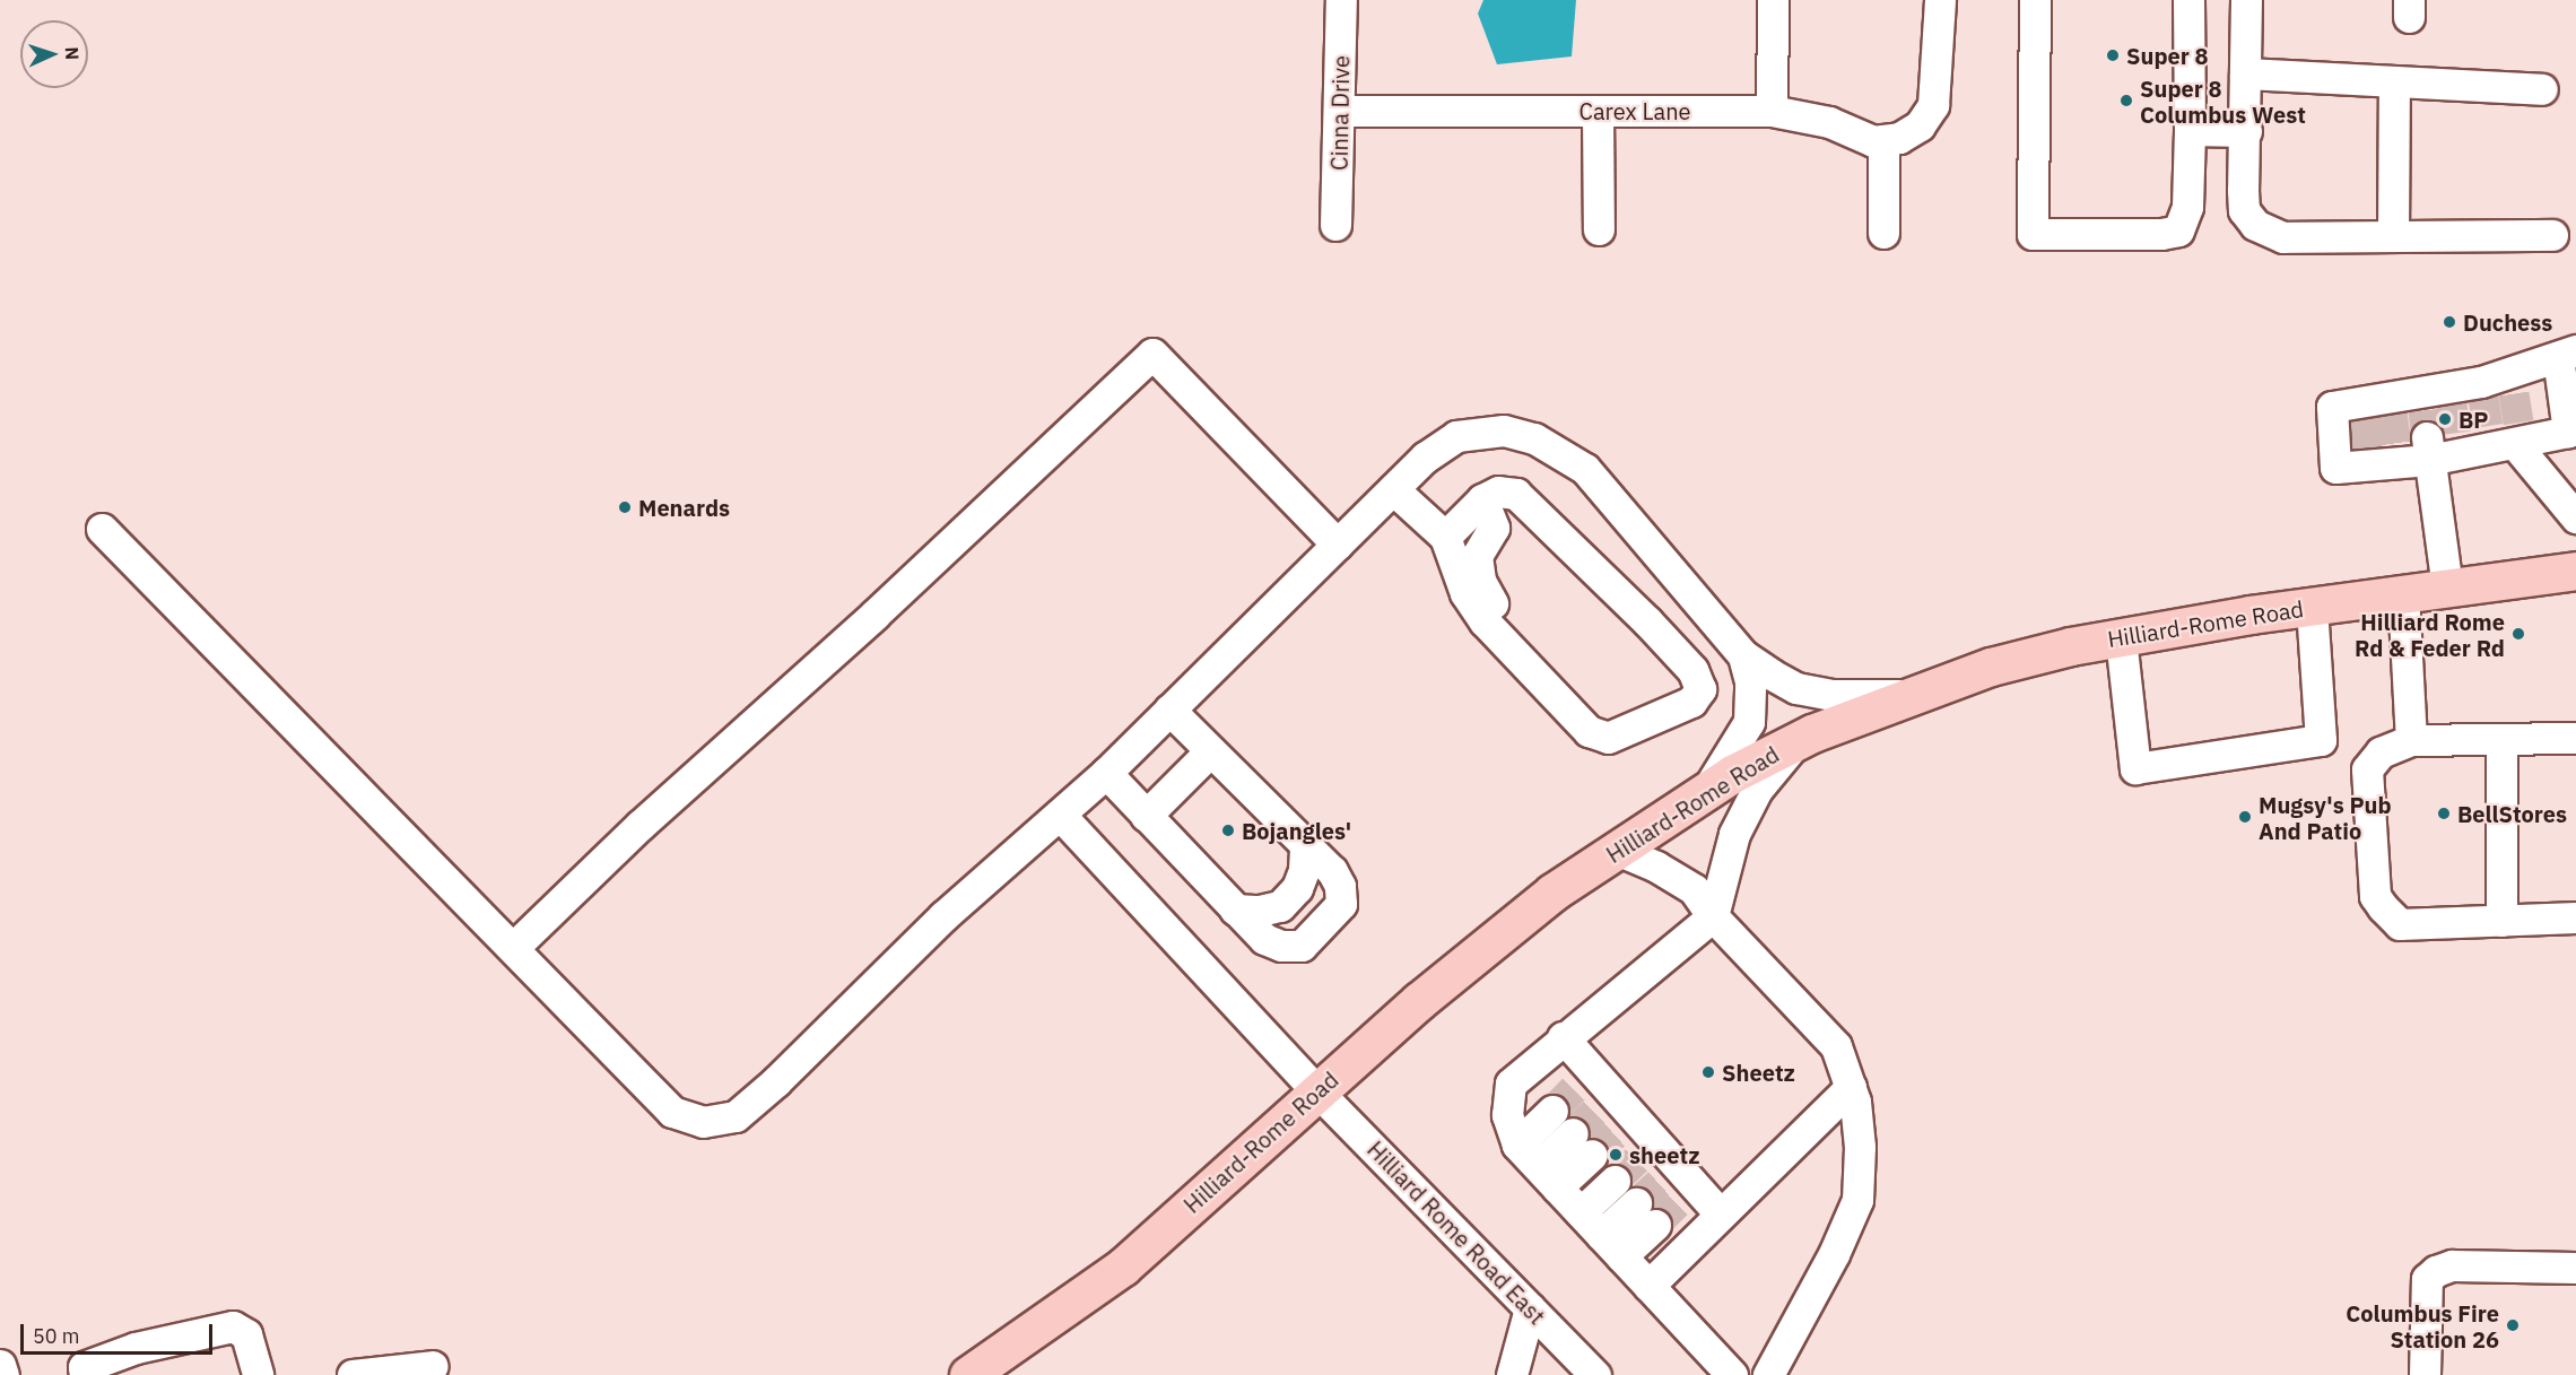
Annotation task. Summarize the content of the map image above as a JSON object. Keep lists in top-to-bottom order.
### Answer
{
  "streets": {
    "main road": ["Hilliard-Rome Road"],
    "street": ["Carex Lane", "Cinna Drive", "Hilliard Rome Road East"]
  },
  "crossings": [
    ["Carex Lane", "Cinna Drive"],
    ["Hilliard-Rome Road", "Hilliard Rome Road East"]
  ],
  "places": [
    "Super 8",
    "Super 8 Columbus West",
    "Duchess",
    "BP",
    "Menards",
    "Hilliard Rome Rd & Feder Rd",
    "BellStores",
    "Mugsy's Pub And Patio",
    "Bojangles'",
    "Sheetz",
    "sheetz",
    "Columbus Fire Station 26"
  ],
  "scale_bar": "50 m",
  "north": "right"
}
